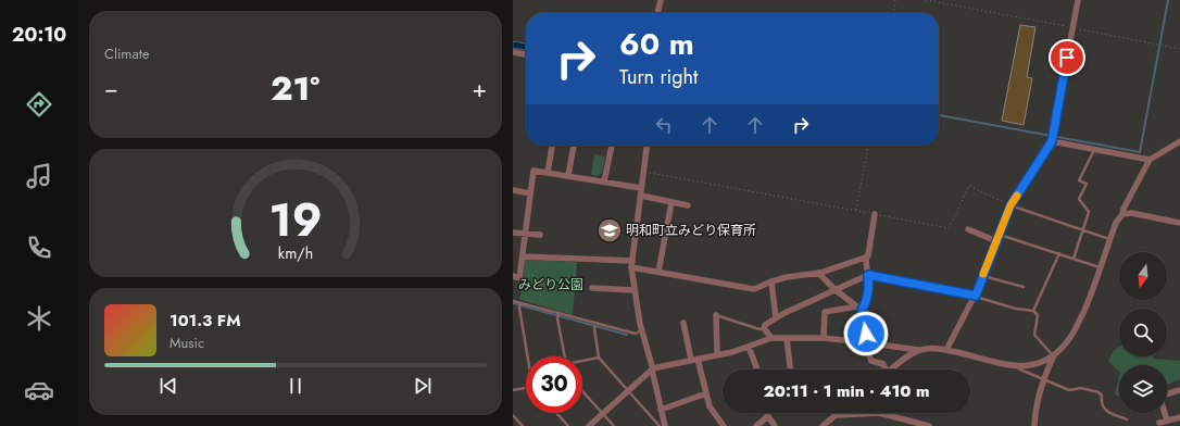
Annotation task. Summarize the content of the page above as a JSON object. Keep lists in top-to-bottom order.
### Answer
{
  "parks": ["みどり公園"],
  "places": {
    "school or university": ["明和町立みどり保育所"]
  },
  "north": "bottom",
  "page": {
    "tabs": "20:10",
    "tile": "Climate",
    "turn": ["60 m", "Turn right"],
    "heat": ["−", "21°", "+"],
    "song": ["101.3 FM", "Music"],
    "limit": "30",
    "trip": "20:11 · 1 min · 410 m",
    "gauge": ["19", "km/h"]
  }
}
